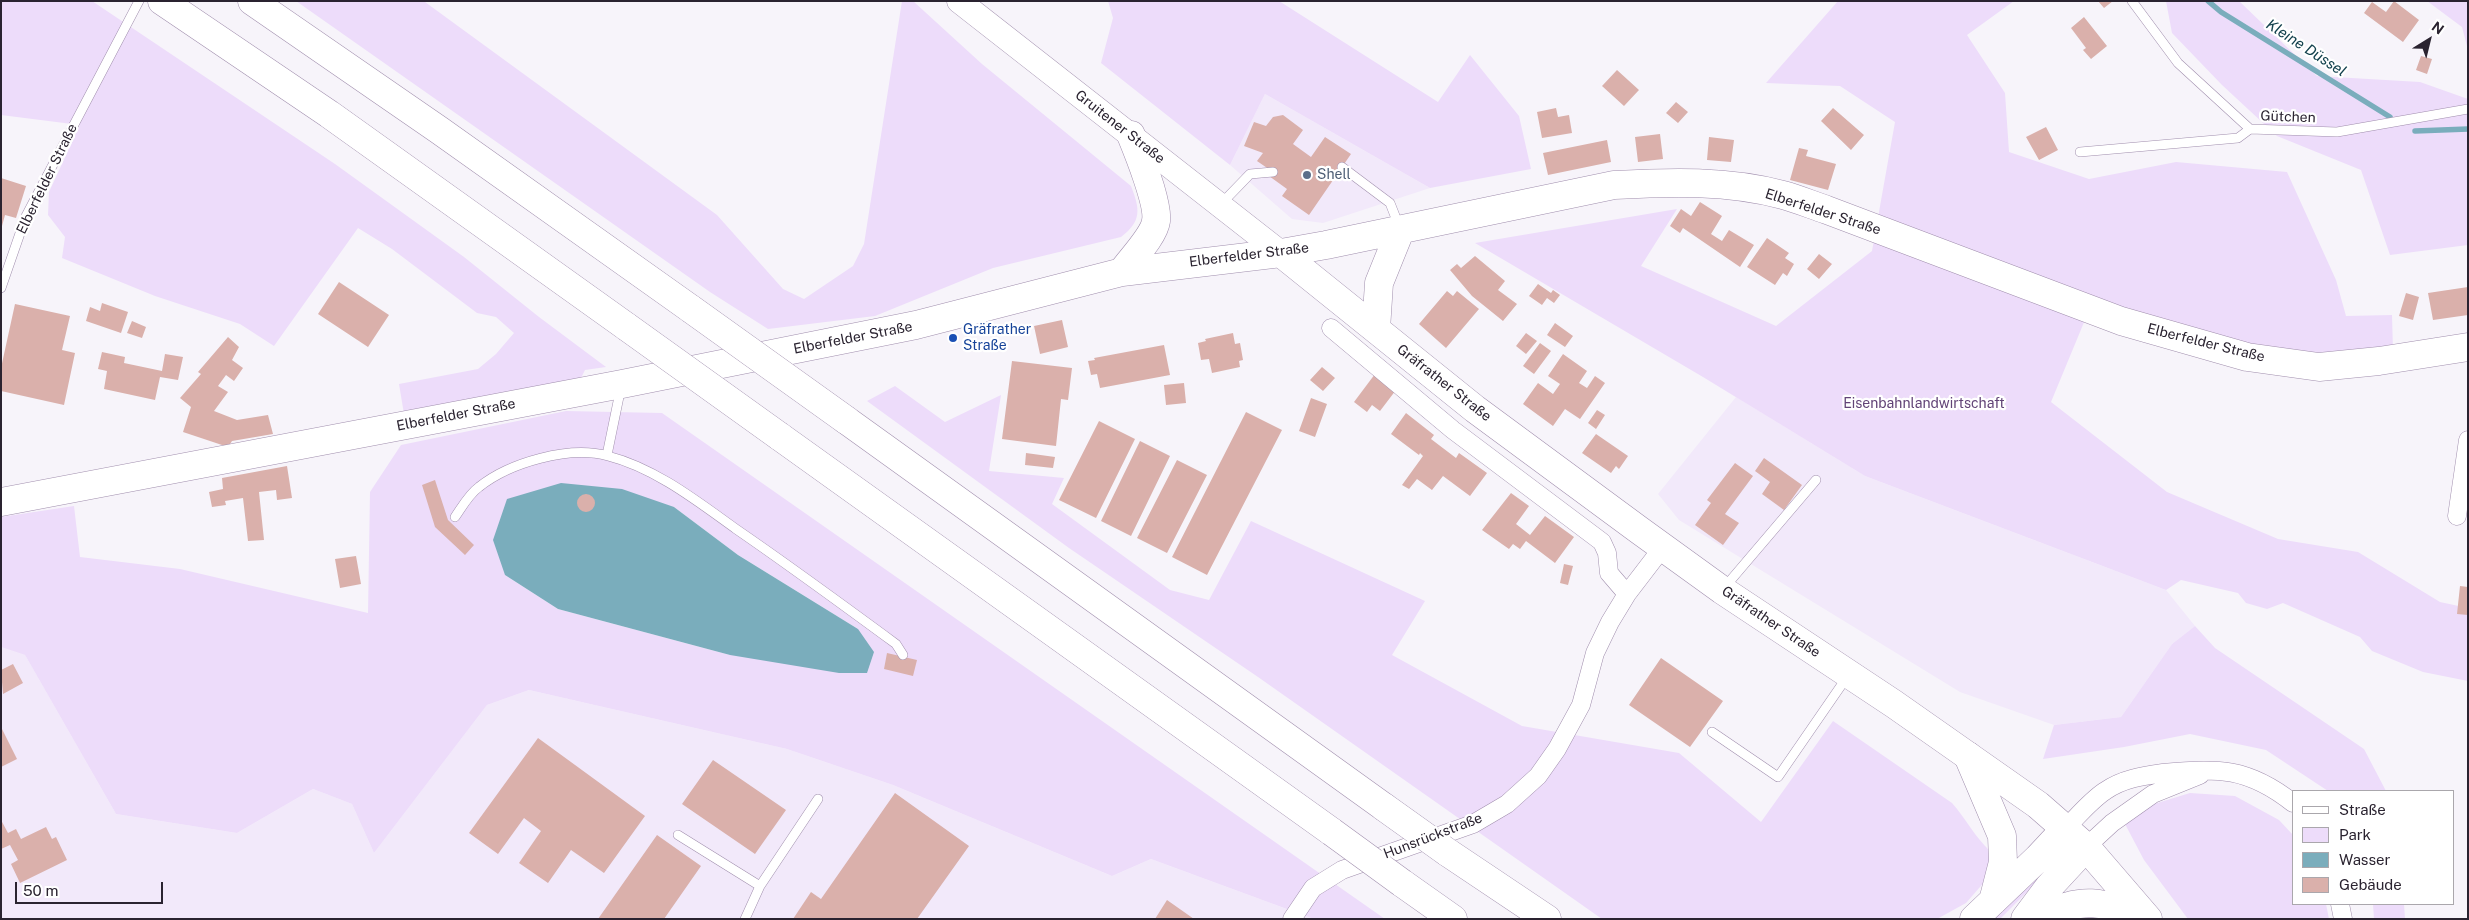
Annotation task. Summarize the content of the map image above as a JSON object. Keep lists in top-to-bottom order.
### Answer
{
  "streets": {
    "main road": ["Gruitener Straße", "Elberfelder Straße", "Gräfrather Straße"],
    "street": ["Hunsrückstraße"],
    "lane": ["Gütchen"]
  },
  "crossings": [
    ["Gruitener Straße", "Elberfelder Straße"],
    ["Gruitener Straße", "Gräfrather Straße"],
    ["Elberfelder Straße", "Gräfrather Straße"],
    ["Gräfrather Straße", "Hunsrückstraße"]
  ],
  "water": ["Kleine Düssel"],
  "parks": ["Eisenbahnlandwirtschaft"],
  "places": ["Shell", "Gräfrather Straße"],
  "legend": [
    "Straße",
    "Park",
    "Wasser",
    "Gebäude"
  ],
  "scale_bar": "50 m",
  "north": "top right"
}
